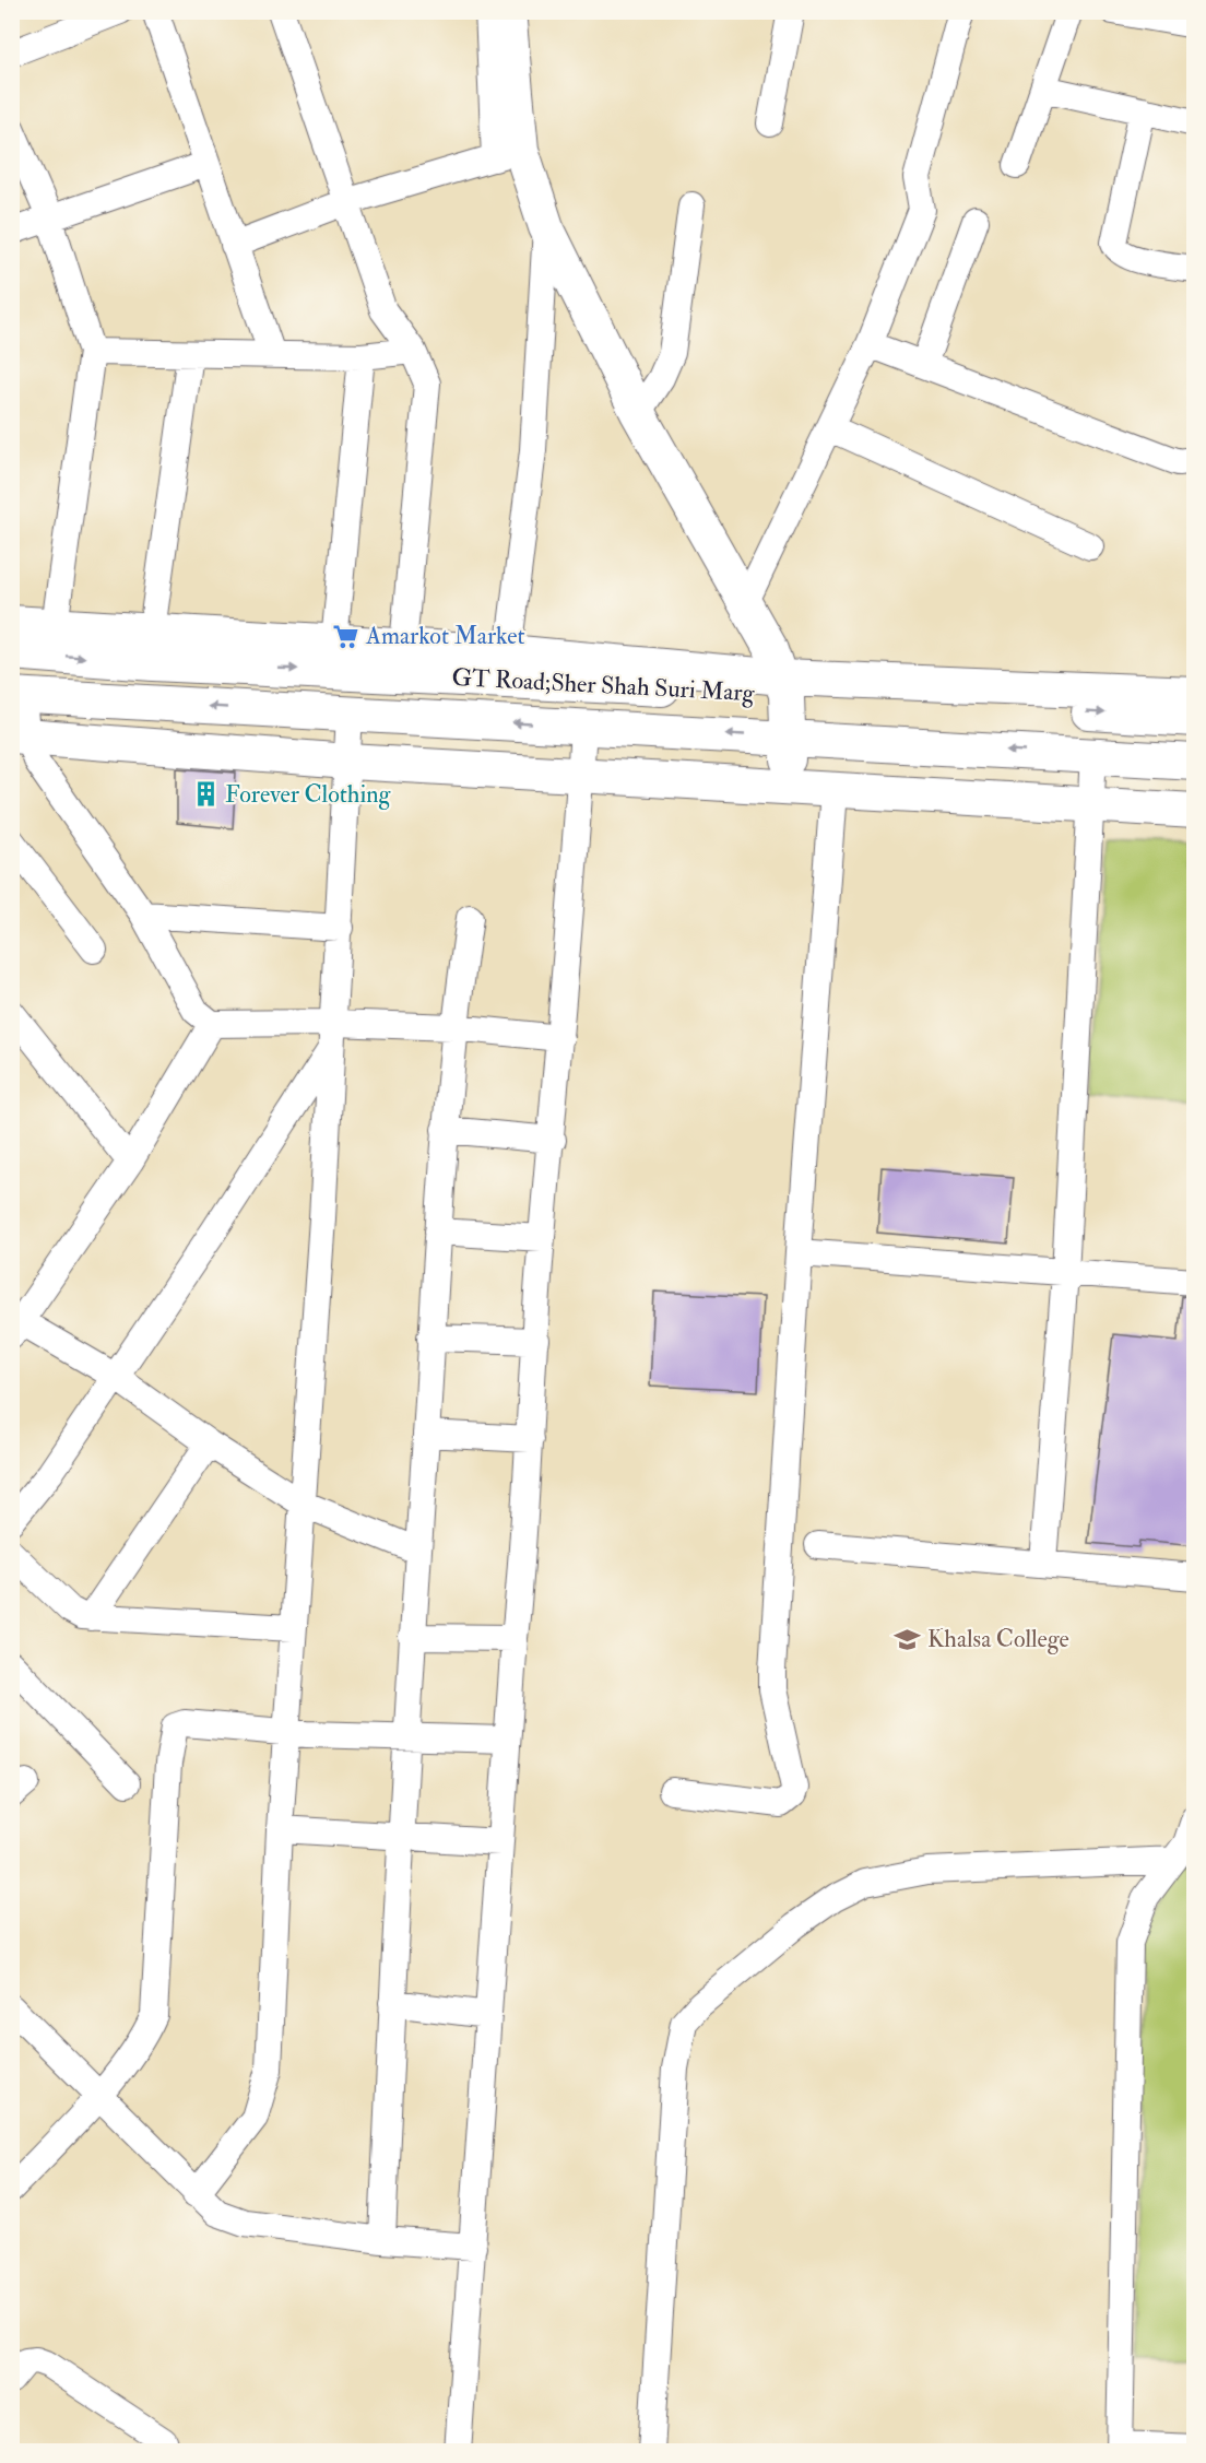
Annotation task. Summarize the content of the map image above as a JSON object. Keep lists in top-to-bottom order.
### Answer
{
  "streets": {
    "main road": ["GT Road;Sher Shah Suri Marg"]
  },
  "places": {
    "supermarket": ["Amarkot Market"],
    "building": ["Forever Clothing"],
    "school or university": ["Khalsa College"]
  }
}
